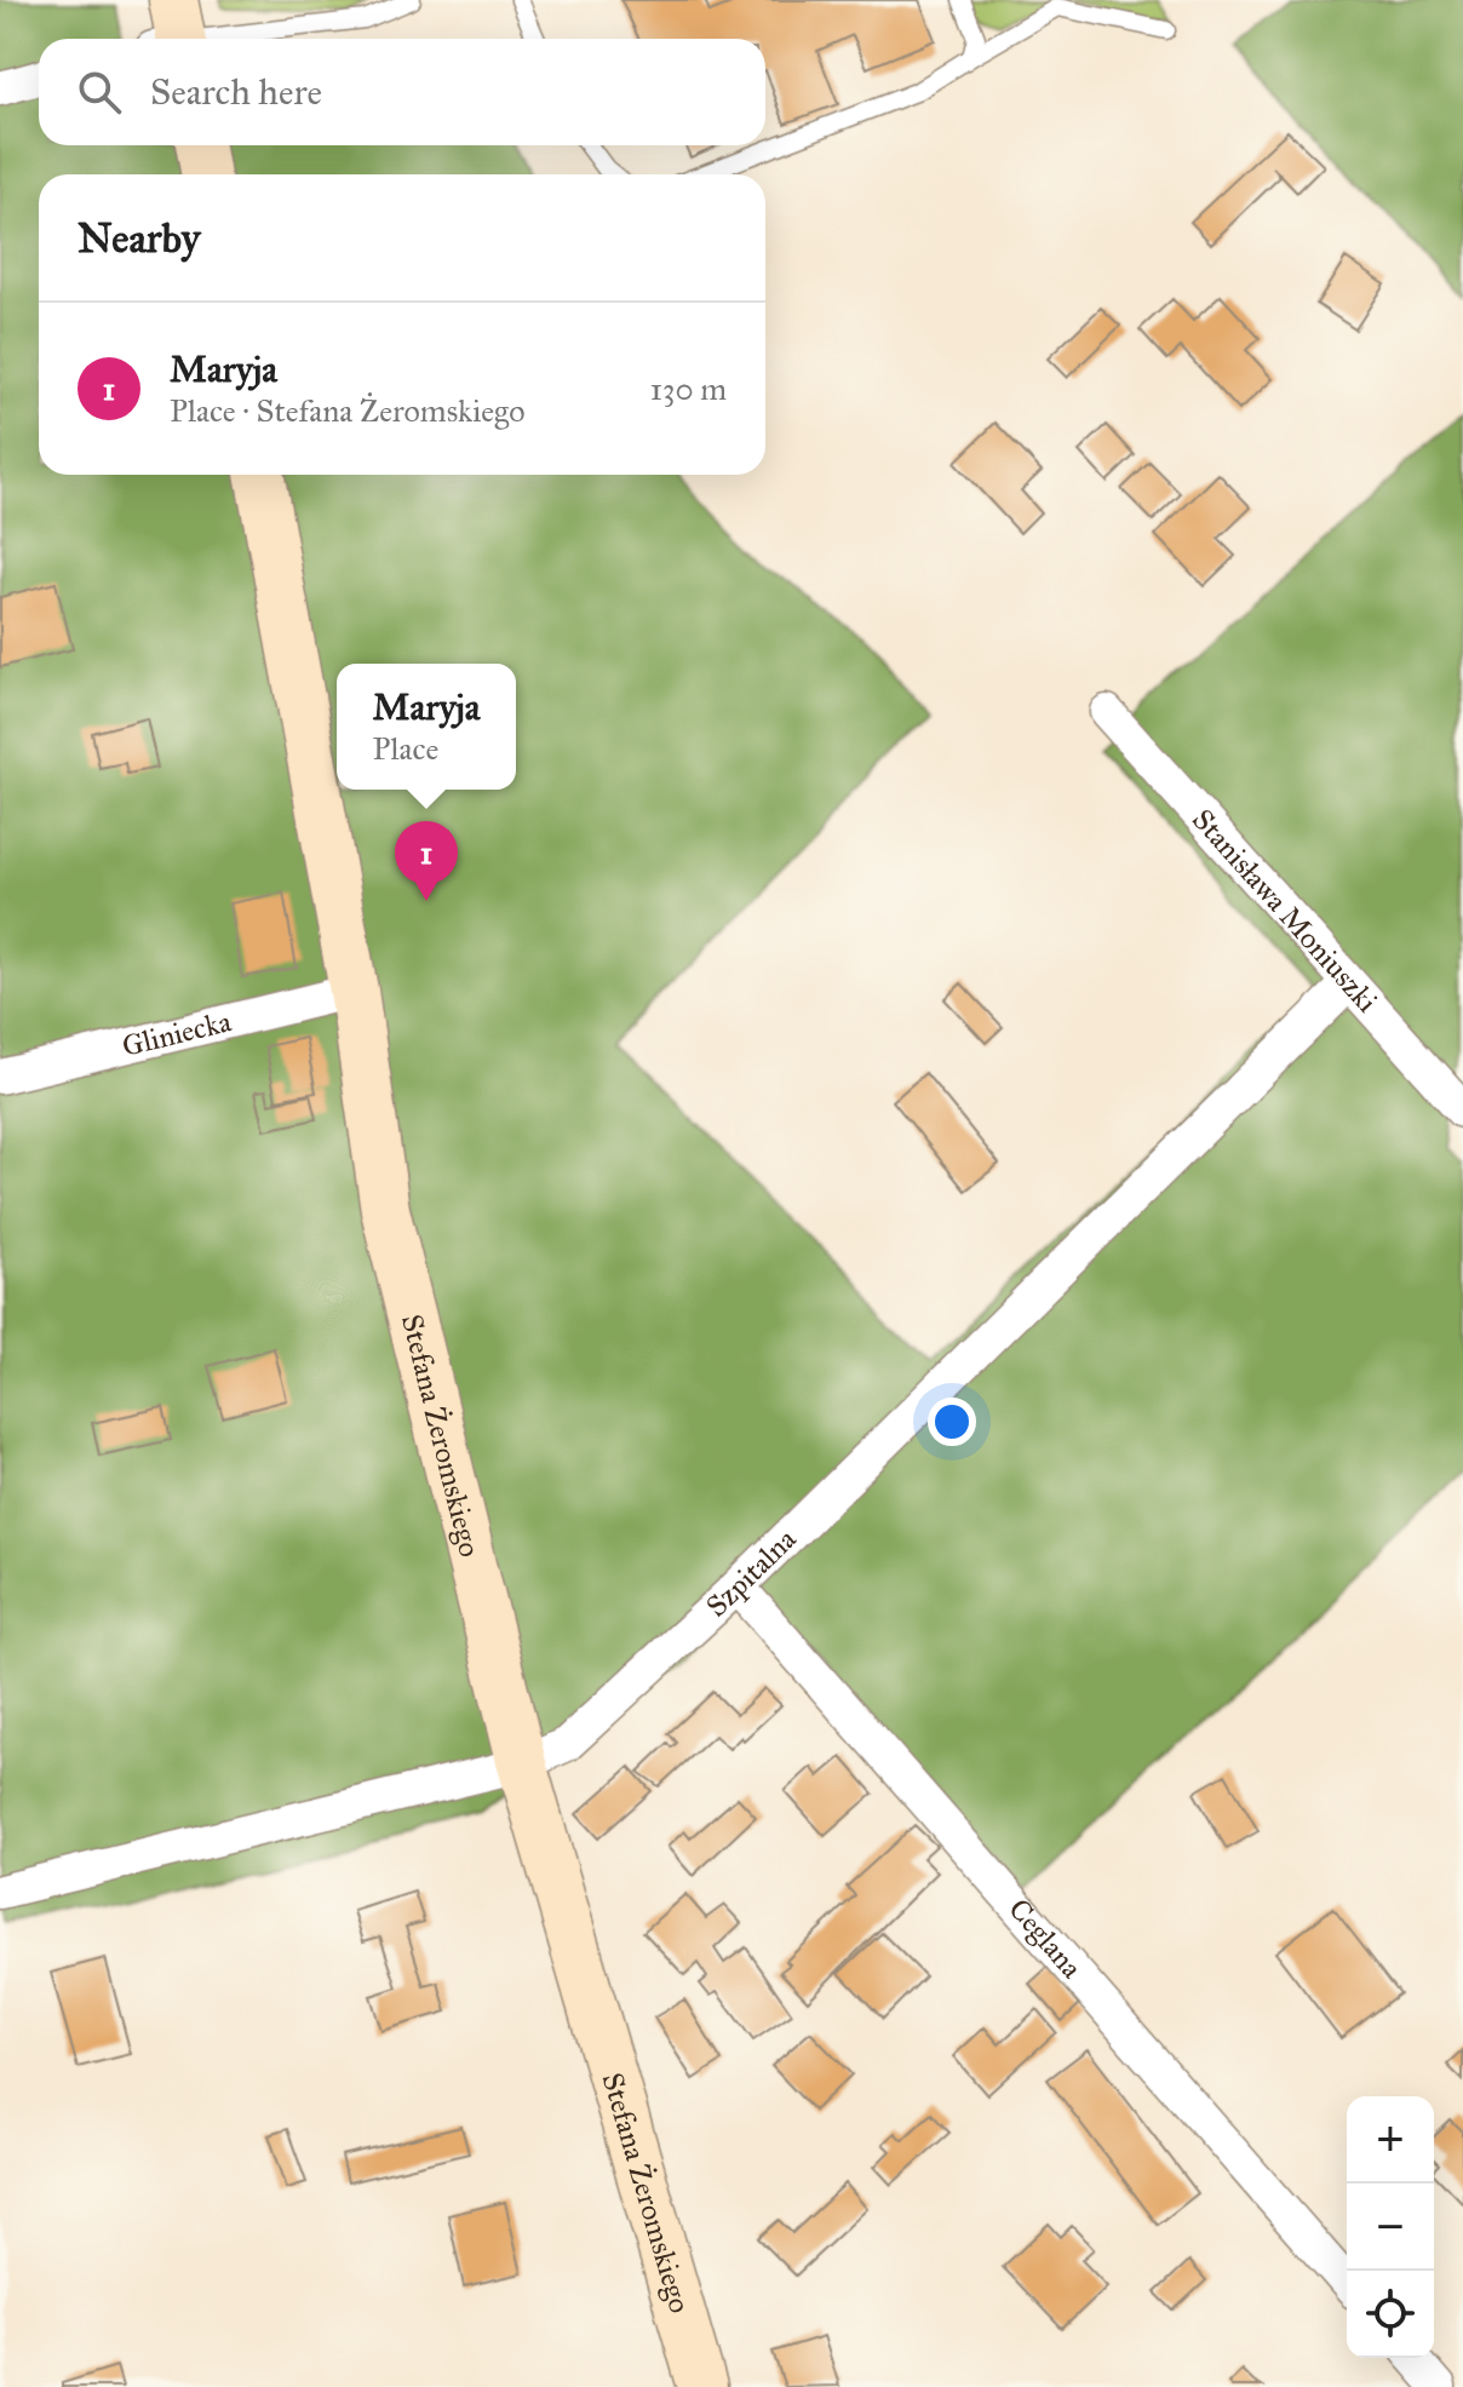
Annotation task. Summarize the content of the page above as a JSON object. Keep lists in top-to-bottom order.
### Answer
{
  "streets": {
    "main road": ["Stefana Żeromskiego"],
    "street": [
      "Stanisława Moniuszki",
      "Gliniecka",
      "Szpitalna",
      "Ceglana"
    ]
  },
  "crossings": [
    ["Stanisława Moniuszki", "Szpitalna"],
    ["Gliniecka", "Stefana Żeromskiego"],
    ["Stefana Żeromskiego", "Szpitalna"],
    ["Szpitalna", "Ceglana"]
  ],
  "page": {
    "search": "Search here",
    "heading": "Nearby",
    "list": [
      {
        "mark": "1",
        "name": "Maryja",
        "note": "Place · Stefana Żeromskiego",
        "value": "130 m"
      }
    ],
    "popup": ["Maryja", "Place"],
    "pins": "1",
    "map_buttons": ["+", "−"]
  }
}
